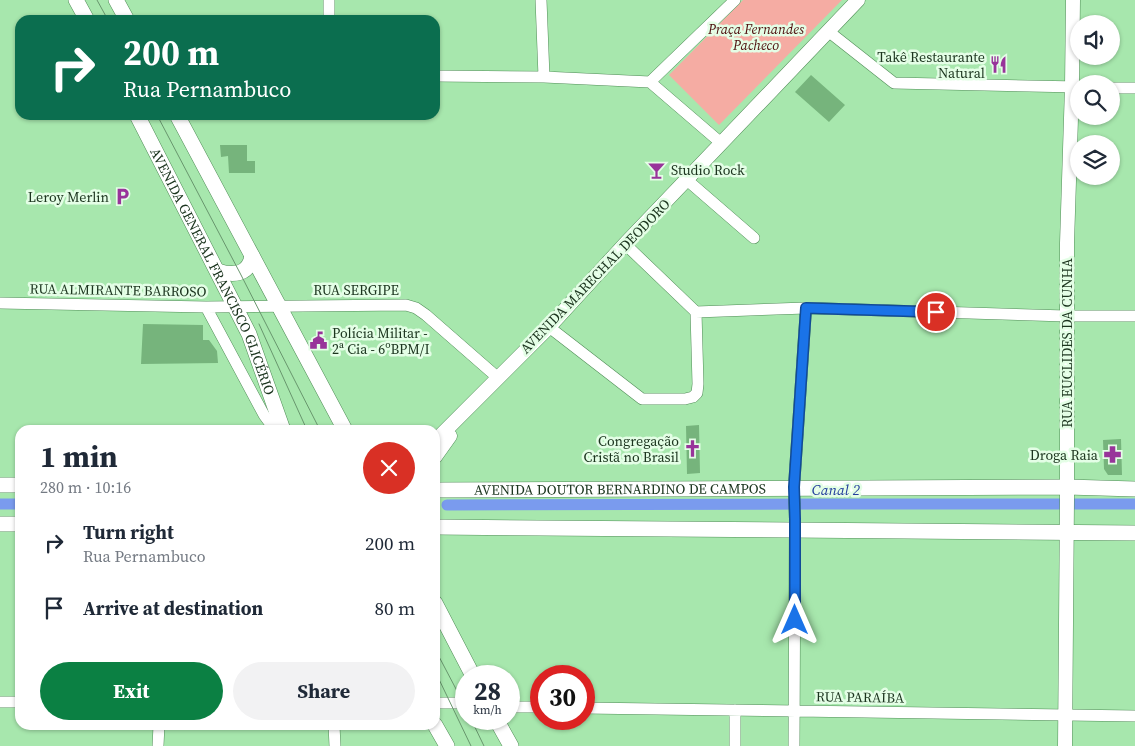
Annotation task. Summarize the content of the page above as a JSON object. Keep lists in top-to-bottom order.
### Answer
{
  "streets": {
    "main road": ["AVENIDA GENERAL FRANCISCO GLICÉRIO", "AVENIDA DOUTOR BERNARDINO DE CAMPOS"],
    "street": [
      "AVENIDA MARECHAL DEODORO",
      "RUA ALMIRANTE BARROSO",
      "RUA SERGIPE",
      "RUA EUCLIDES DA CUNHA",
      "RUA PARAÍBA"
    ]
  },
  "crossings": [
    ["AVENIDA GENERAL FRANCISCO GLICÉRIO", "RUA ALMIRANTE BARROSO"],
    ["AVENIDA GENERAL FRANCISCO GLICÉRIO", "RUA SERGIPE"],
    ["AVENIDA MARECHAL DEODORO", "RUA SERGIPE"],
    ["RUA ALMIRANTE BARROSO", "RUA SERGIPE"],
    ["RUA EUCLIDES DA CUNHA", "AVENIDA DOUTOR BERNARDINO DE CAMPOS"],
    ["RUA EUCLIDES DA CUNHA", "RUA PARAÍBA"]
  ],
  "water": ["Canal 2"],
  "parks": ["Praça Fernandes Pacheco"],
  "places": {
    "restaurant": ["Takê Restaurante Natural"],
    "bar": ["Studio Rock"],
    "parking": ["Leroy Merlin"],
    "public building": ["Polícia Militar - 2ª Cia - 6ºBPM/I"],
    "church": ["Congregação Cristã no Brasil"],
    "pharmacy": ["Droga Raia"]
  },
  "page": {
    "turn": ["200 m", "Rua Pernambuco"],
    "heading": ["1 min", "280 m · 10:16"],
    "list": [
      {
        "name": "Turn right",
        "note": "Rua Pernambuco",
        "value": "200 m"
      },
      {
        "name": "Arrive at destination",
        "value": "80 m"
      }
    ],
    "buttons": ["Exit", "Share"],
    "speed": "28 km/h",
    "limit": "30"
  }
}
